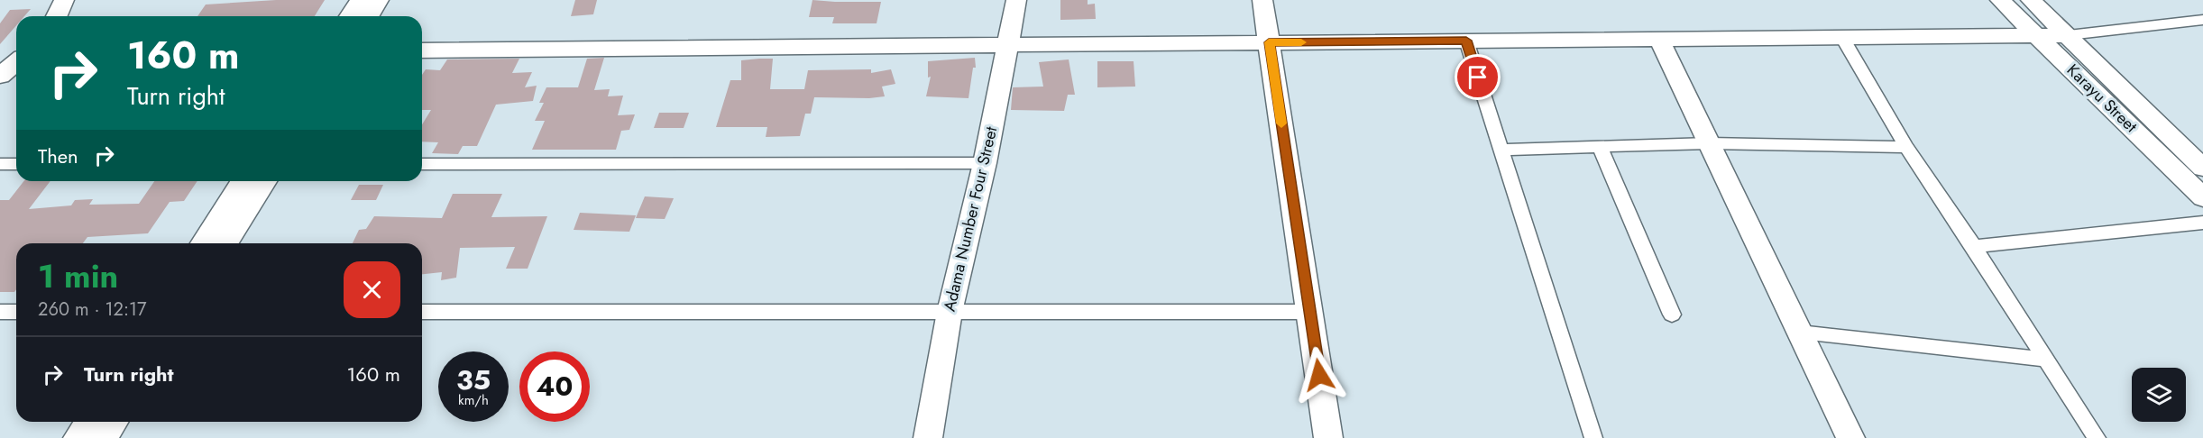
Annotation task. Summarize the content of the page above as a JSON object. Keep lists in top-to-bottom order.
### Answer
{
  "streets": {
    "street": ["Karayu Street", "Adama Number Four Street"]
  },
  "page": {
    "turn": ["160 m", "Turn right"],
    "then": "Then",
    "heading": ["1 min", "260 m · 12:17"],
    "list": [
      {
        "name": "Turn right",
        "value": "160 m"
      }
    ],
    "speed": "35 km/h",
    "limit": "40"
  }
}
